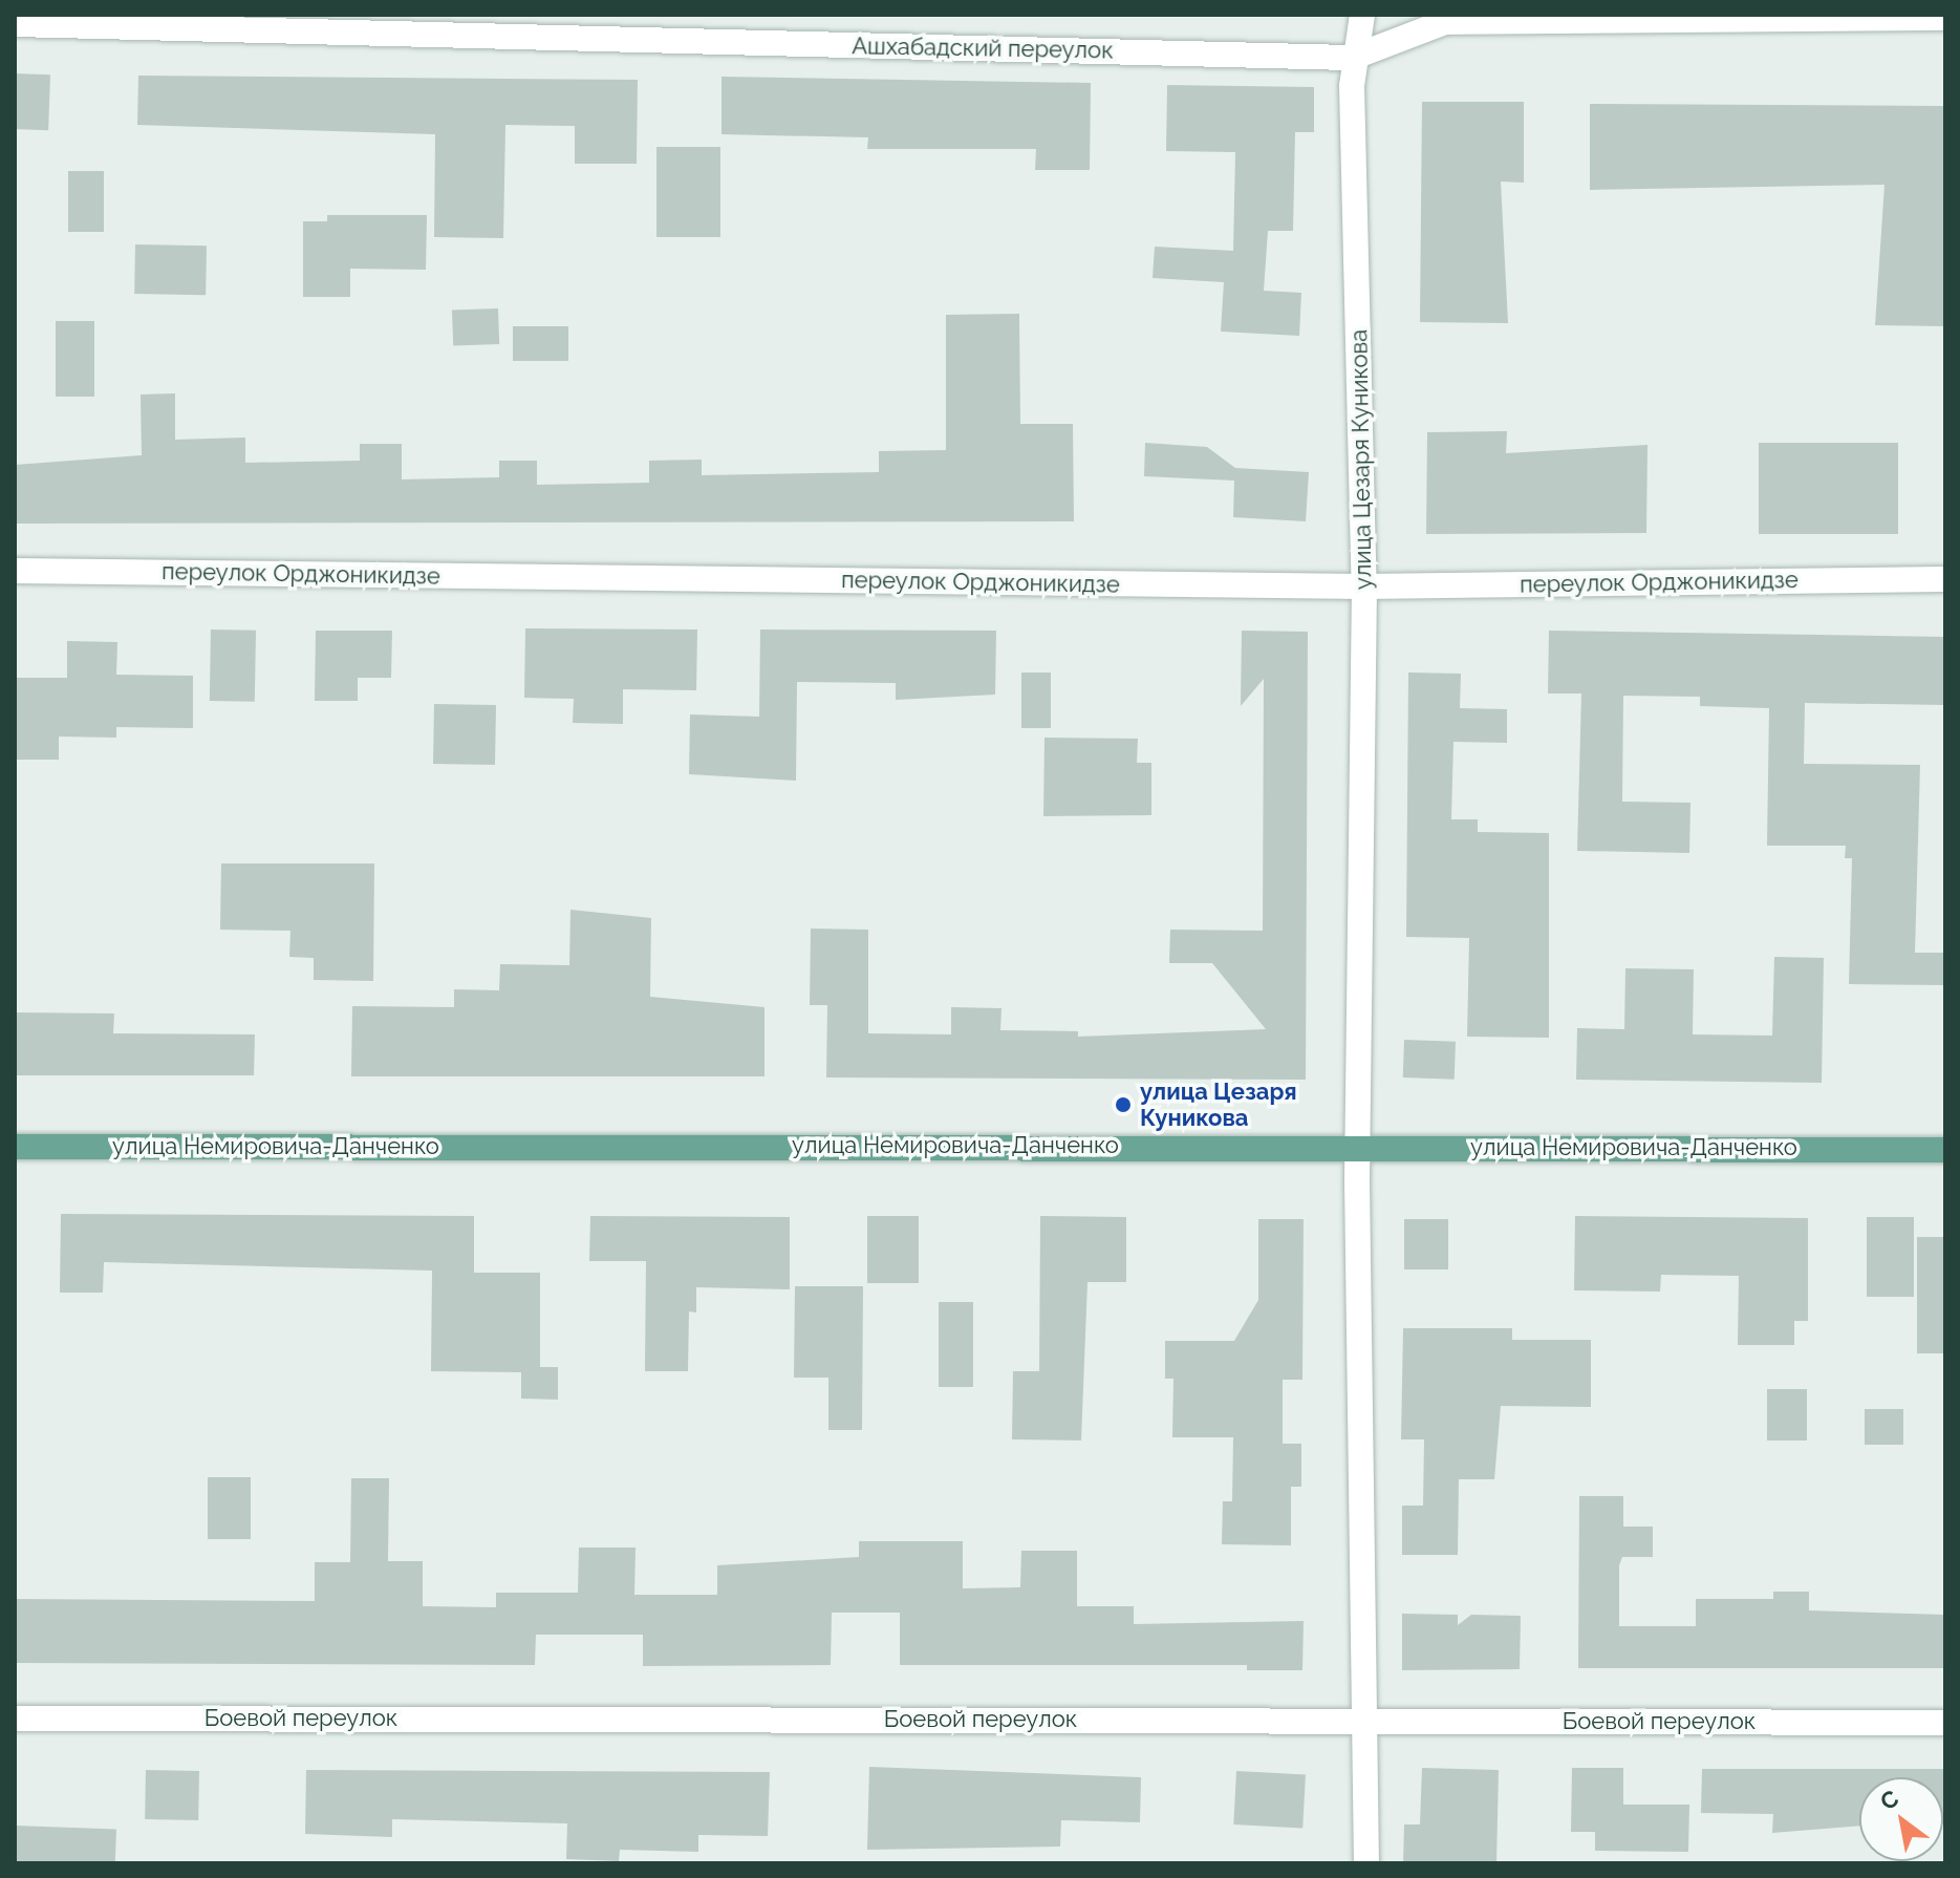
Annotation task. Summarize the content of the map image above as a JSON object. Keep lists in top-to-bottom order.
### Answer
{
  "streets": {
    "main road": ["улица Немировича-Данченко"],
    "street": [
      "Ашхабадский переулок",
      "улица Цезаря Куникова",
      "переулок Орджоникидзе",
      "Боевой переулок"
    ]
  },
  "crossings": [
    ["Ашхабадский переулок", "улица Цезаря Куникова"],
    ["улица Цезаря Куникова", "переулок Орджоникидзе"],
    ["улица Цезаря Куникова", "улица Немировича-Данченко"],
    ["улица Цезаря Куникова", "Боевой переулок"]
  ],
  "places": ["улица Цезаря Куникова"],
  "north": "top left"
}
